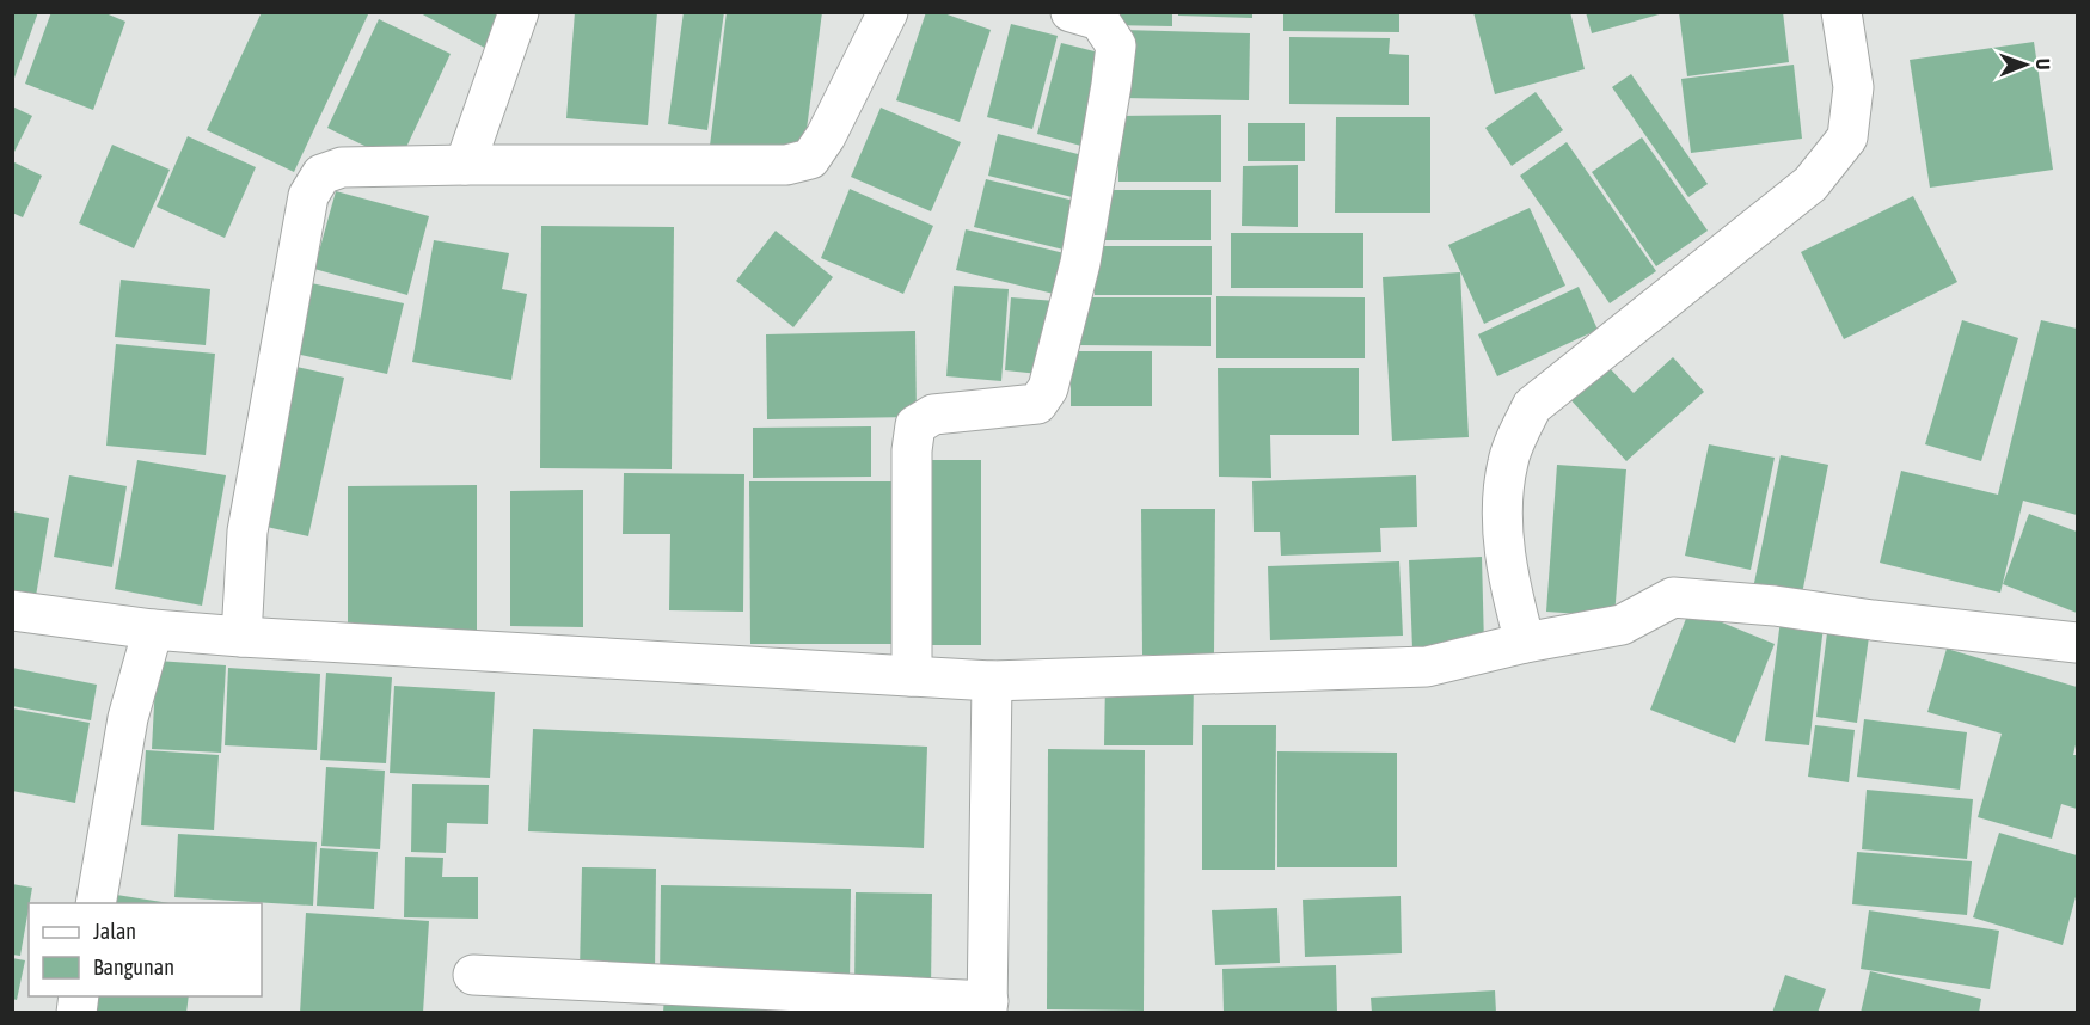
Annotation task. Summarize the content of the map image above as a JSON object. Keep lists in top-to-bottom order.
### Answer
{
  "legend": ["Jalan", "Bangunan"],
  "north": "right"
}
